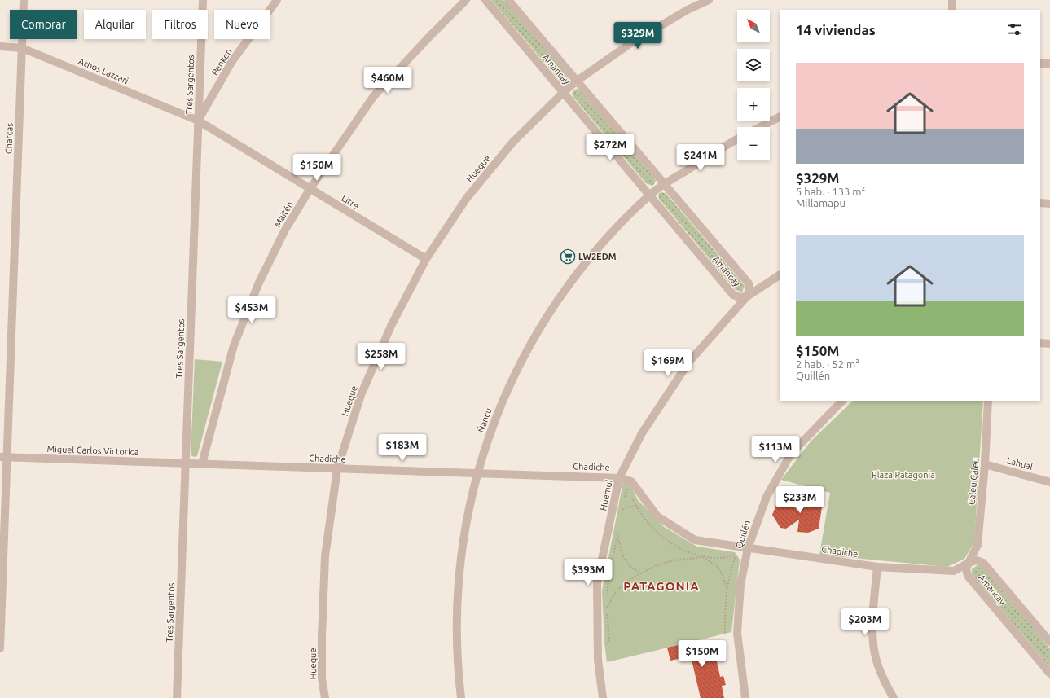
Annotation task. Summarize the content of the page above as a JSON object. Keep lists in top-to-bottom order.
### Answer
{
  "streets": {
    "street": [
      "Penken",
      "Amancay",
      "Athos Lazzari",
      "Tres Sargentos",
      "Charcas",
      "Hueque",
      "Litre",
      "Maitén",
      "Ñancu",
      "Miguel Carlos Victorica",
      "Chadiche",
      "Lahual",
      "Caleu Caleu",
      "Huemul",
      "Quillén"
    ]
  },
  "crossings": [
    ["Penken", "Athos Lazzari"],
    ["Penken", "Tres Sargentos"],
    ["Penken", "Litre"],
    ["Amancay", "Hueque"],
    ["Amancay", "Ñancu"],
    ["Amancay", "Chadiche"],
    ["Amancay", "Caleu Caleu"],
    ["Amancay", "Huemul"],
    ["Athos Lazzari", "Tres Sargentos"],
    ["Athos Lazzari", "Charcas"],
    ["Athos Lazzari", "Litre"],
    ["Tres Sargentos", "Litre"],
    ["Tres Sargentos", "Miguel Carlos Victorica"],
    ["Tres Sargentos", "Chadiche"],
    ["Charcas", "Miguel Carlos Victorica"],
    ["Hueque", "Litre"],
    ["Hueque", "Chadiche"],
    ["Litre", "Maitén"],
    ["Maitén", "Chadiche"],
    ["Ñancu", "Chadiche"],
    ["Miguel Carlos Victorica", "Chadiche"],
    ["Chadiche", "Caleu Caleu"],
    ["Chadiche", "Huemul"],
    ["Chadiche", "Quillén"],
    ["Lahual", "Caleu Caleu"]
  ],
  "districts": ["PATAGONIA"],
  "parks": ["Plaza Patagonia"],
  "places": {
    "supermarket": ["LW2EDM"]
  },
  "north": "top left",
  "page": {
    "map_buttons": ["+", "−"],
    "chip": [
      "Comprar",
      "Alquilar",
      "Filtros",
      "Nuevo"
    ],
    "heading": "14 viviendas",
    "price": [
      "$329M",
      "$460M",
      "$272M",
      "$241M",
      "$150M",
      "$453M",
      "$258M",
      "$169M",
      "$183M",
      "$113M",
      "$233M",
      "$393M",
      "$203M",
      "$150M"
    ],
    "list": [
      {
        "name": "$329M",
        "note": "5 hab. · 133 m² · Millamapu"
      },
      {
        "name": "$150M",
        "note": "2 hab. · 52 m² · Quillén"
      }
    ]
  }
}
